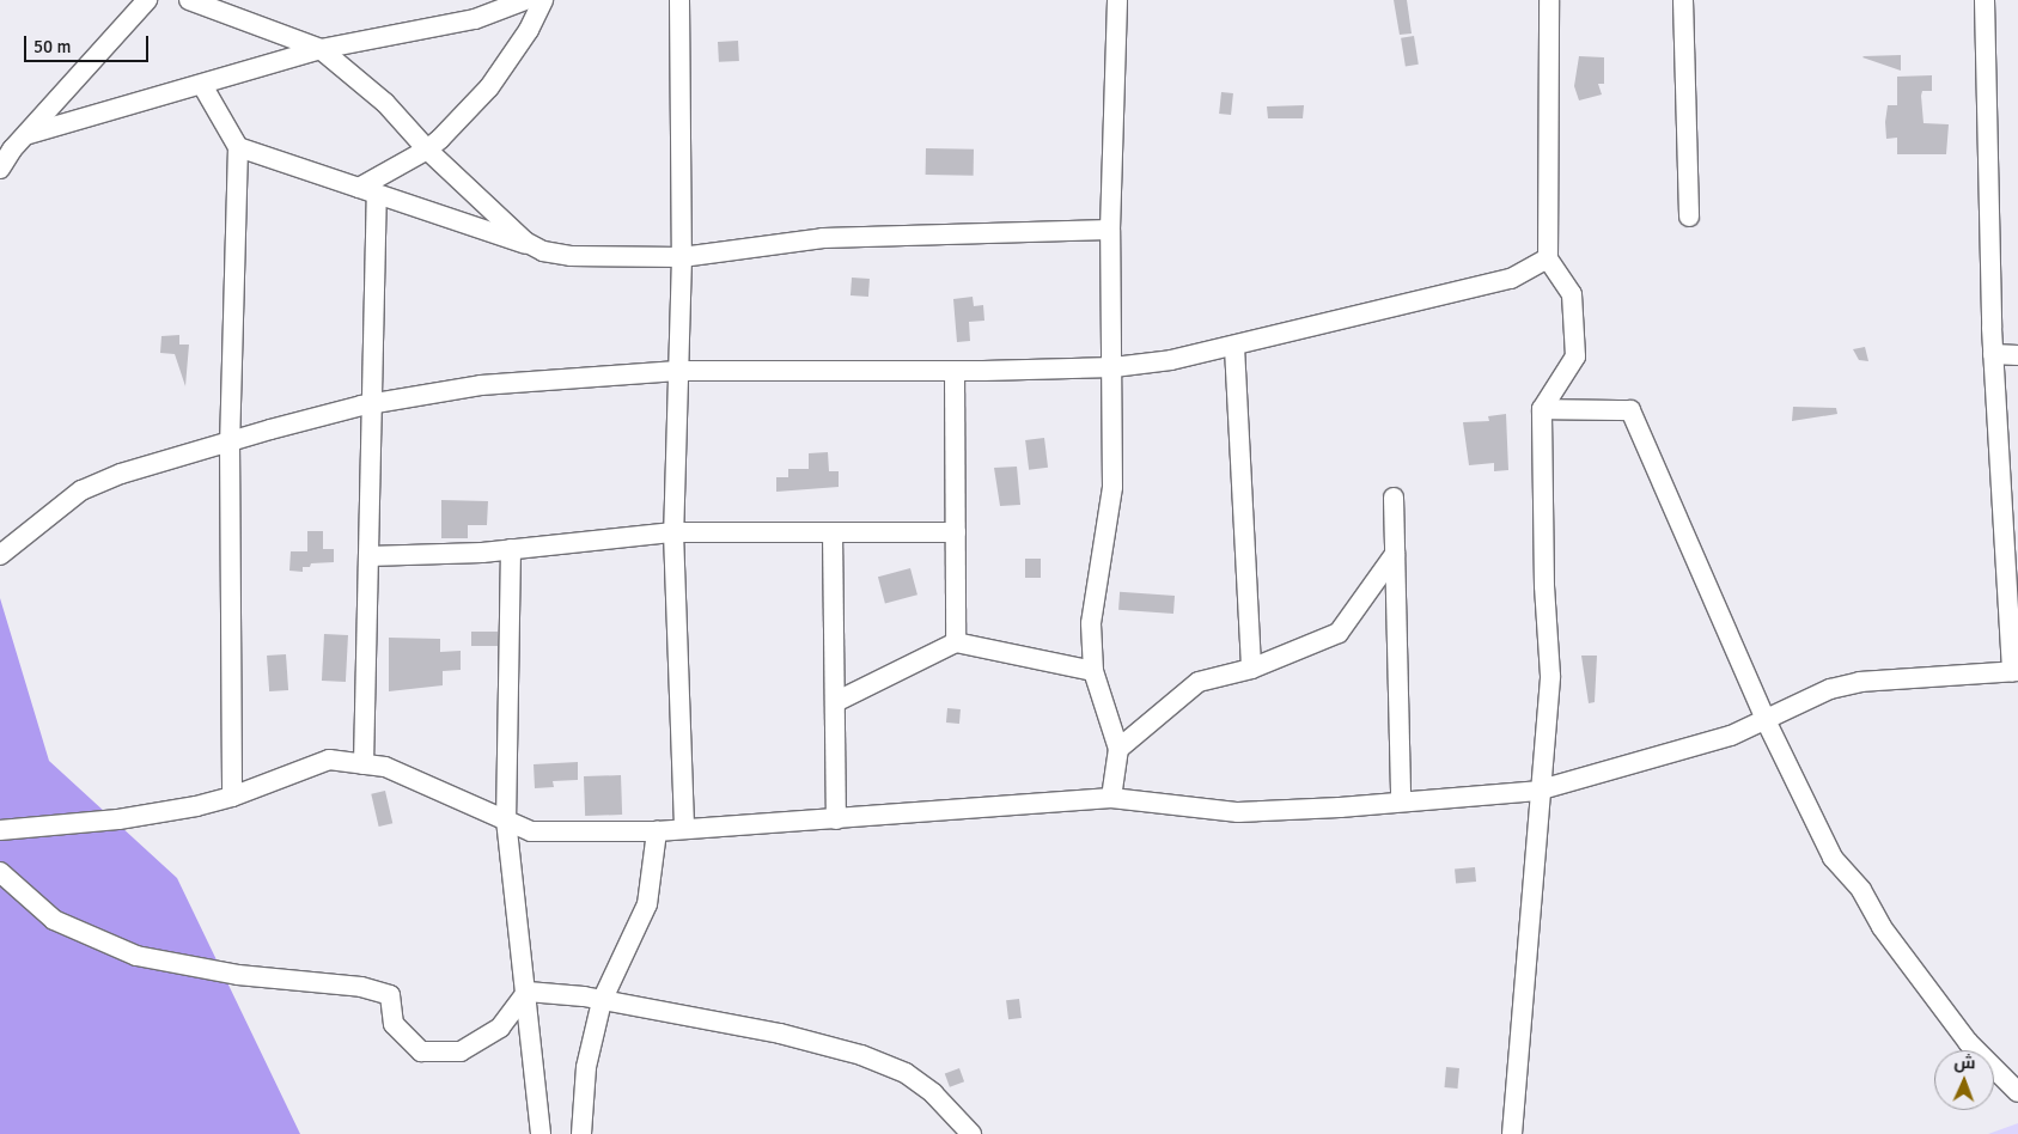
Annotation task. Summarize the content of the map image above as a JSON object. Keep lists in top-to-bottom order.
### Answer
{
  "scale_bar": "50 m",
  "north": "top"
}
